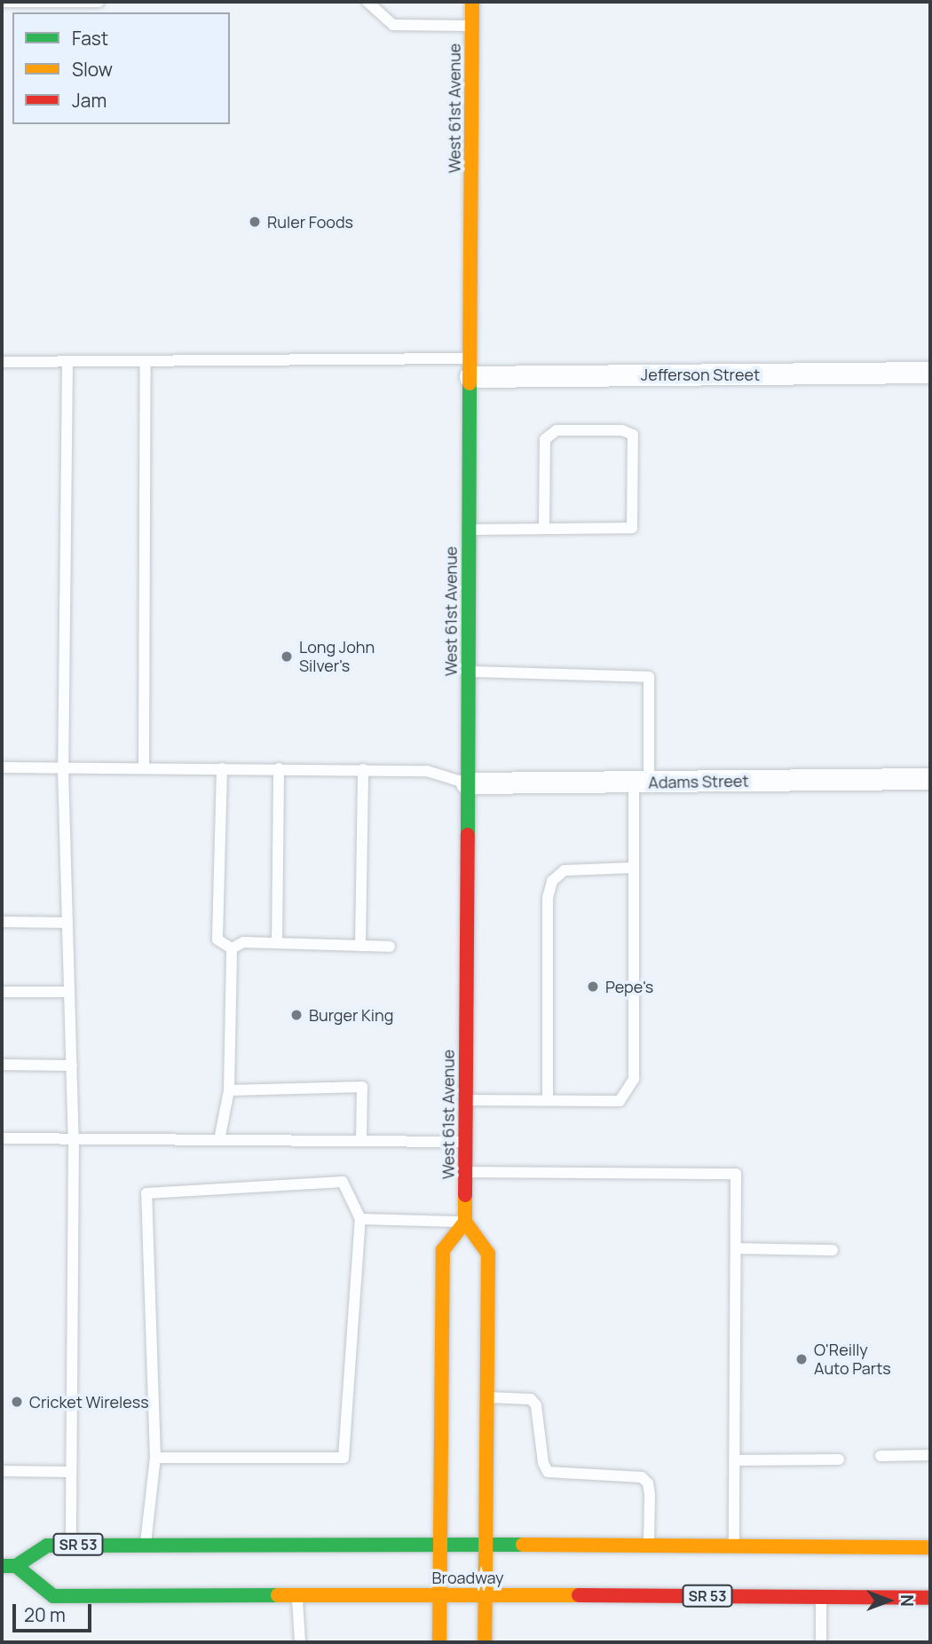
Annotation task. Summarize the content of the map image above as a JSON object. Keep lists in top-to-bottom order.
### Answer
{
  "streets": {
    "main road": ["West 61st Avenue", "SR 53", "Broadway"],
    "street": ["Jefferson Street", "Adams Street"]
  },
  "crossings": [
    ["West 61st Avenue", "Jefferson Street"],
    ["West 61st Avenue", "Adams Street"]
  ],
  "places": [
    "Ruler Foods",
    "Long John Silver's",
    "Pepe's",
    "Burger King",
    "O'Reilly Auto Parts",
    "Cricket Wireless"
  ],
  "legend": ["Fast", "Slow", "Jam"],
  "scale_bar": "20 m",
  "north": "right"
}
